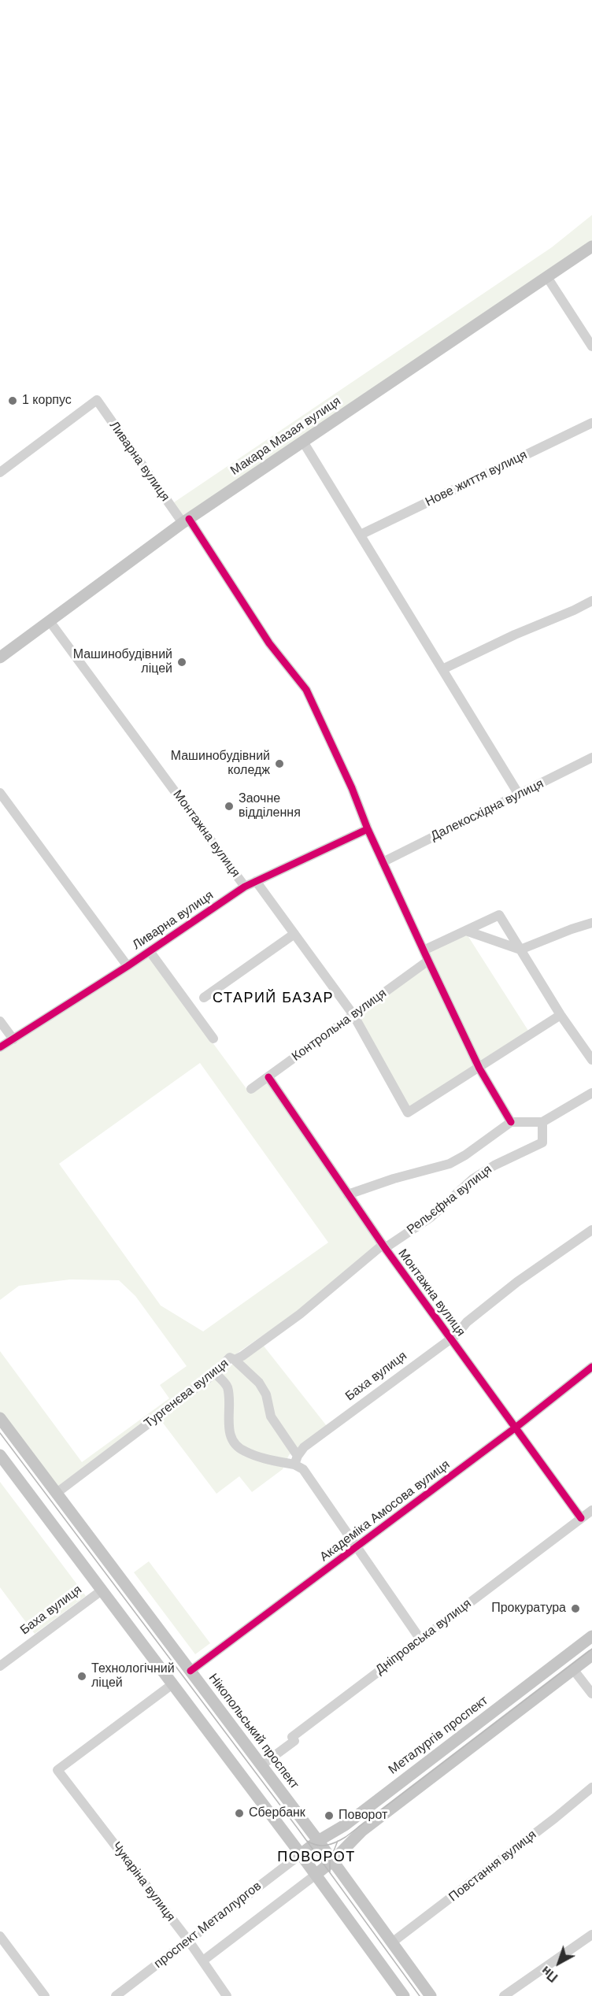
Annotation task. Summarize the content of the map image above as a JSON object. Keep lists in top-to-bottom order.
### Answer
{
  "streets": {
    "main road": [
      "Макара Мазая вулиця",
      "Баха вулиця",
      "Нікопольський проспект",
      "Металургів проспект"
    ],
    "street": [
      "Ливарна вулиця",
      "Нове життя вулиця",
      "Далекосхідна вулиця",
      "Монтажна вулиця",
      "Контрольна вулиця",
      "Рельєфна вулиця",
      "Тургенєва вулиця",
      "Академіка Амосова вулиця",
      "Дніпровська вулиця",
      "Повстання вулиця",
      "Чукаріна вулиця",
      "проспект Металлургов"
    ]
  },
  "crossings": [
    ["Макара Мазая вулиця", "Ливарна вулиця"],
    ["Макара Мазая вулиця", "Монтажна вулиця"],
    ["Ливарна вулиця", "Далекосхідна вулиця"],
    ["Ливарна вулиця", "Монтажна вулиця"],
    ["Ливарна вулиця", "Контрольна вулиця"],
    ["Ливарна вулиця", "Рельєфна вулиця"],
    ["Монтажна вулиця", "Контрольна вулиця"],
    ["Монтажна вулиця", "Рельєфна вулиця"],
    ["Монтажна вулиця", "Баха вулиця"],
    ["Монтажна вулиця", "Тургенєва вулиця"],
    ["Монтажна вулиця", "Академіка Амосова вулиця"],
    ["Монтажна вулиця", "Дніпровська вулиця"],
    ["Рельєфна вулиця", "Тургенєва вулиця"],
    ["Баха вулиця", "Нікопольський проспект"],
    ["Тургенєва вулиця", "Нікопольський проспект"],
    ["Академіка Амосова вулиця", "Нікопольський проспект"],
    ["Дніпровська вулиця", "Нікопольський проспект"],
    ["Нікопольський проспект", "Металургів проспект"],
    ["Нікопольський проспект", "Повстання вулиця"],
    ["Металургів проспект", "проспект Металлургов"],
    ["Чукаріна вулиця", "проспект Металлургов"]
  ],
  "districts": ["СТАРИЙ БАЗАР", "ПОВОРОТ"],
  "places": [
    "1 корпус",
    "Машинобудівний ліцей",
    "Машинобудівний коледж",
    "Заочне відділення",
    "Прокуратура",
    "Технологічний ліцей",
    "Сбербанк",
    "Поворот"
  ],
  "north": "bottom left"
}
